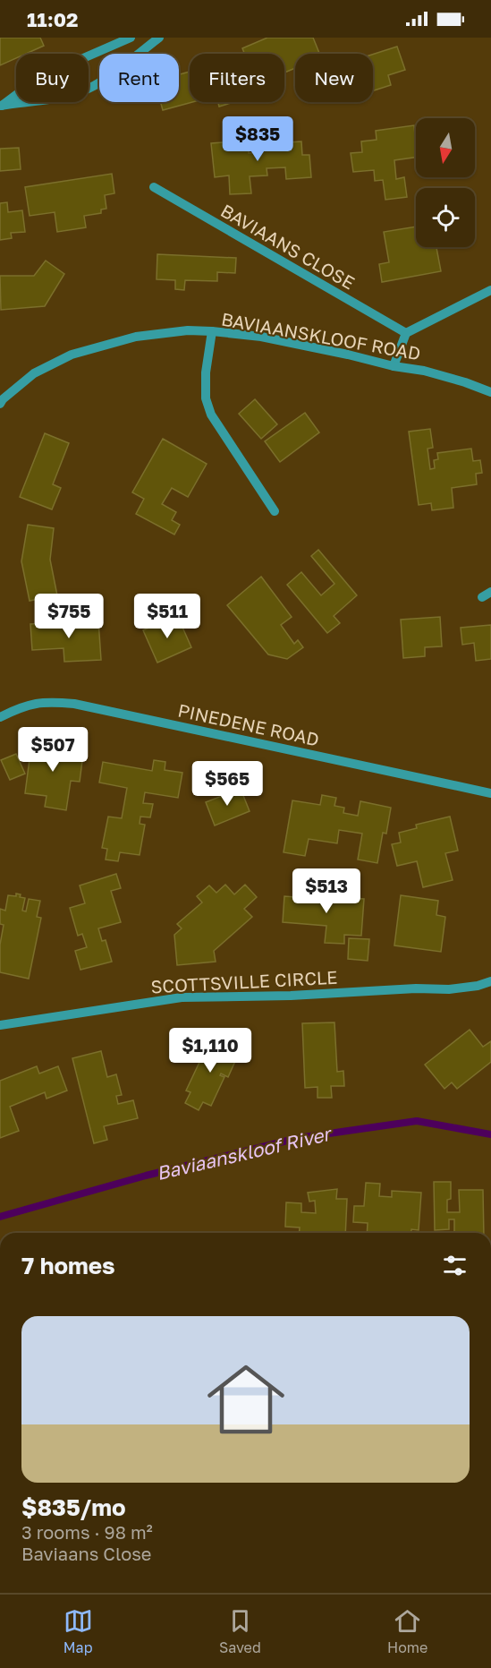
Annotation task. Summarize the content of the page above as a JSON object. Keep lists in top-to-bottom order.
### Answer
{
  "streets": {
    "street": [
      "BAVIAANS CLOSE",
      "BAVIAANSKLOOF ROAD",
      "PINEDENE ROAD",
      "SCOTTSVILLE CIRCLE"
    ]
  },
  "water": ["Baviaanskloof River"],
  "north": "bottom",
  "page": {
    "status": "11:02",
    "chip": [
      "Buy",
      "Rent",
      "Filters",
      "New"
    ],
    "price": [
      "$835",
      "$755",
      "$511",
      "$507",
      "$565",
      "$513",
      "$1,110"
    ],
    "heading": "7 homes",
    "list": [
      {
        "name": "$835/mo",
        "note": "3 rooms · 98 m² · Baviaans Close"
      }
    ],
    "tabs": ["Map", "Saved", "Home"]
  }
}
